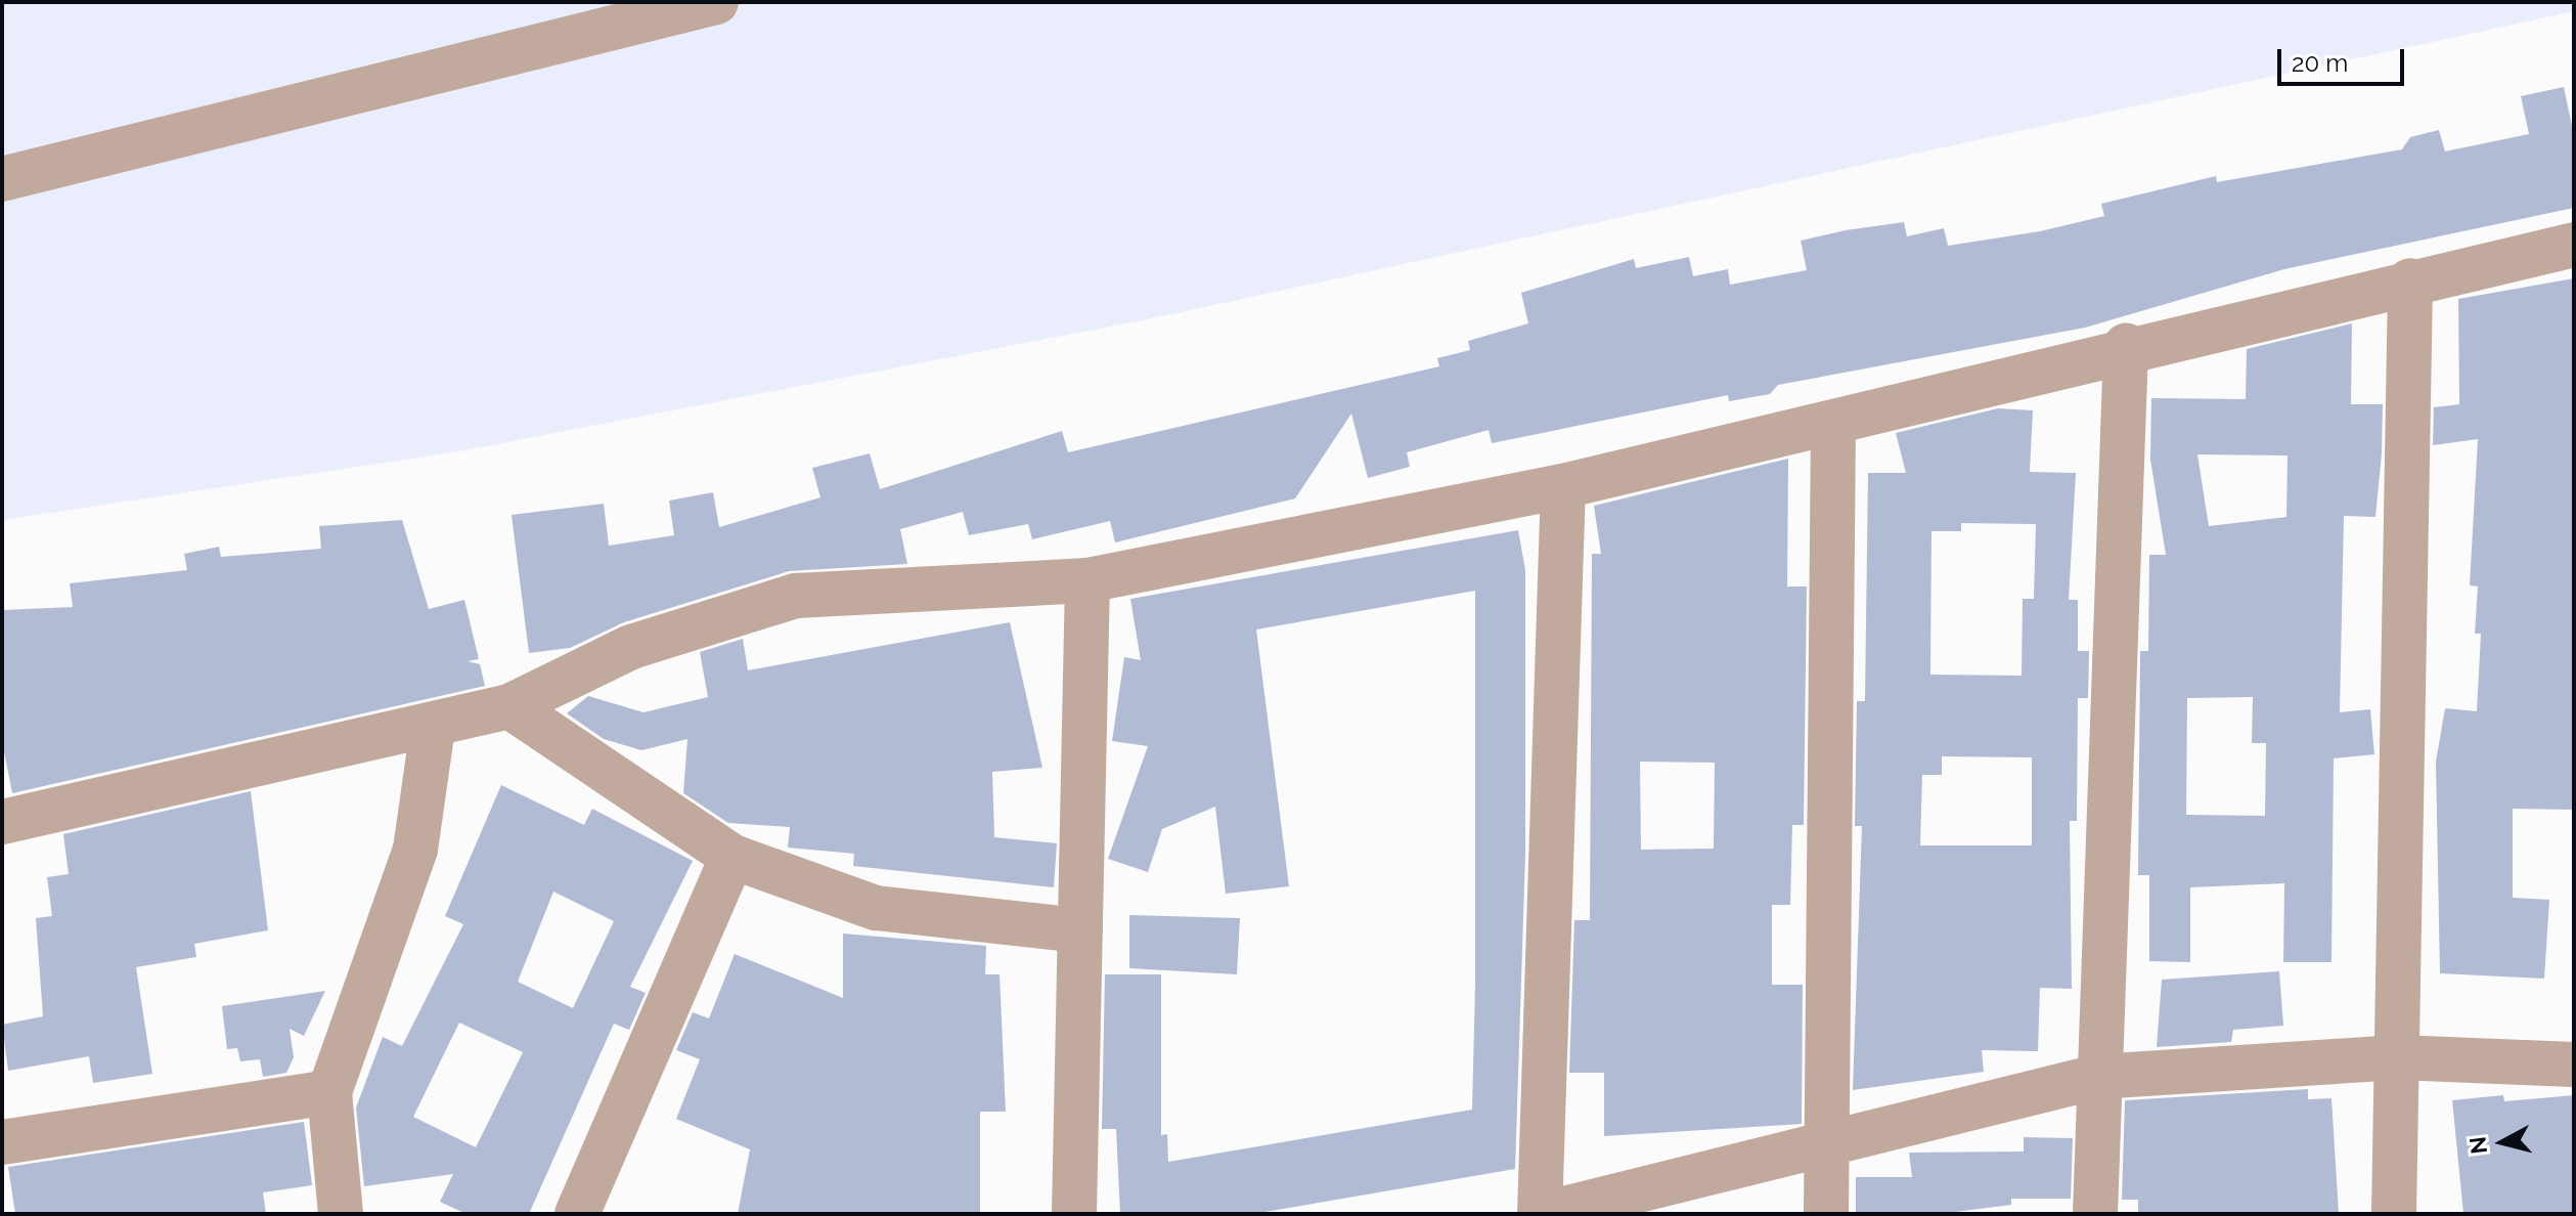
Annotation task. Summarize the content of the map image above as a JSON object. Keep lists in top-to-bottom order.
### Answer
{
  "scale_bar": "20 m",
  "north": "left"
}
